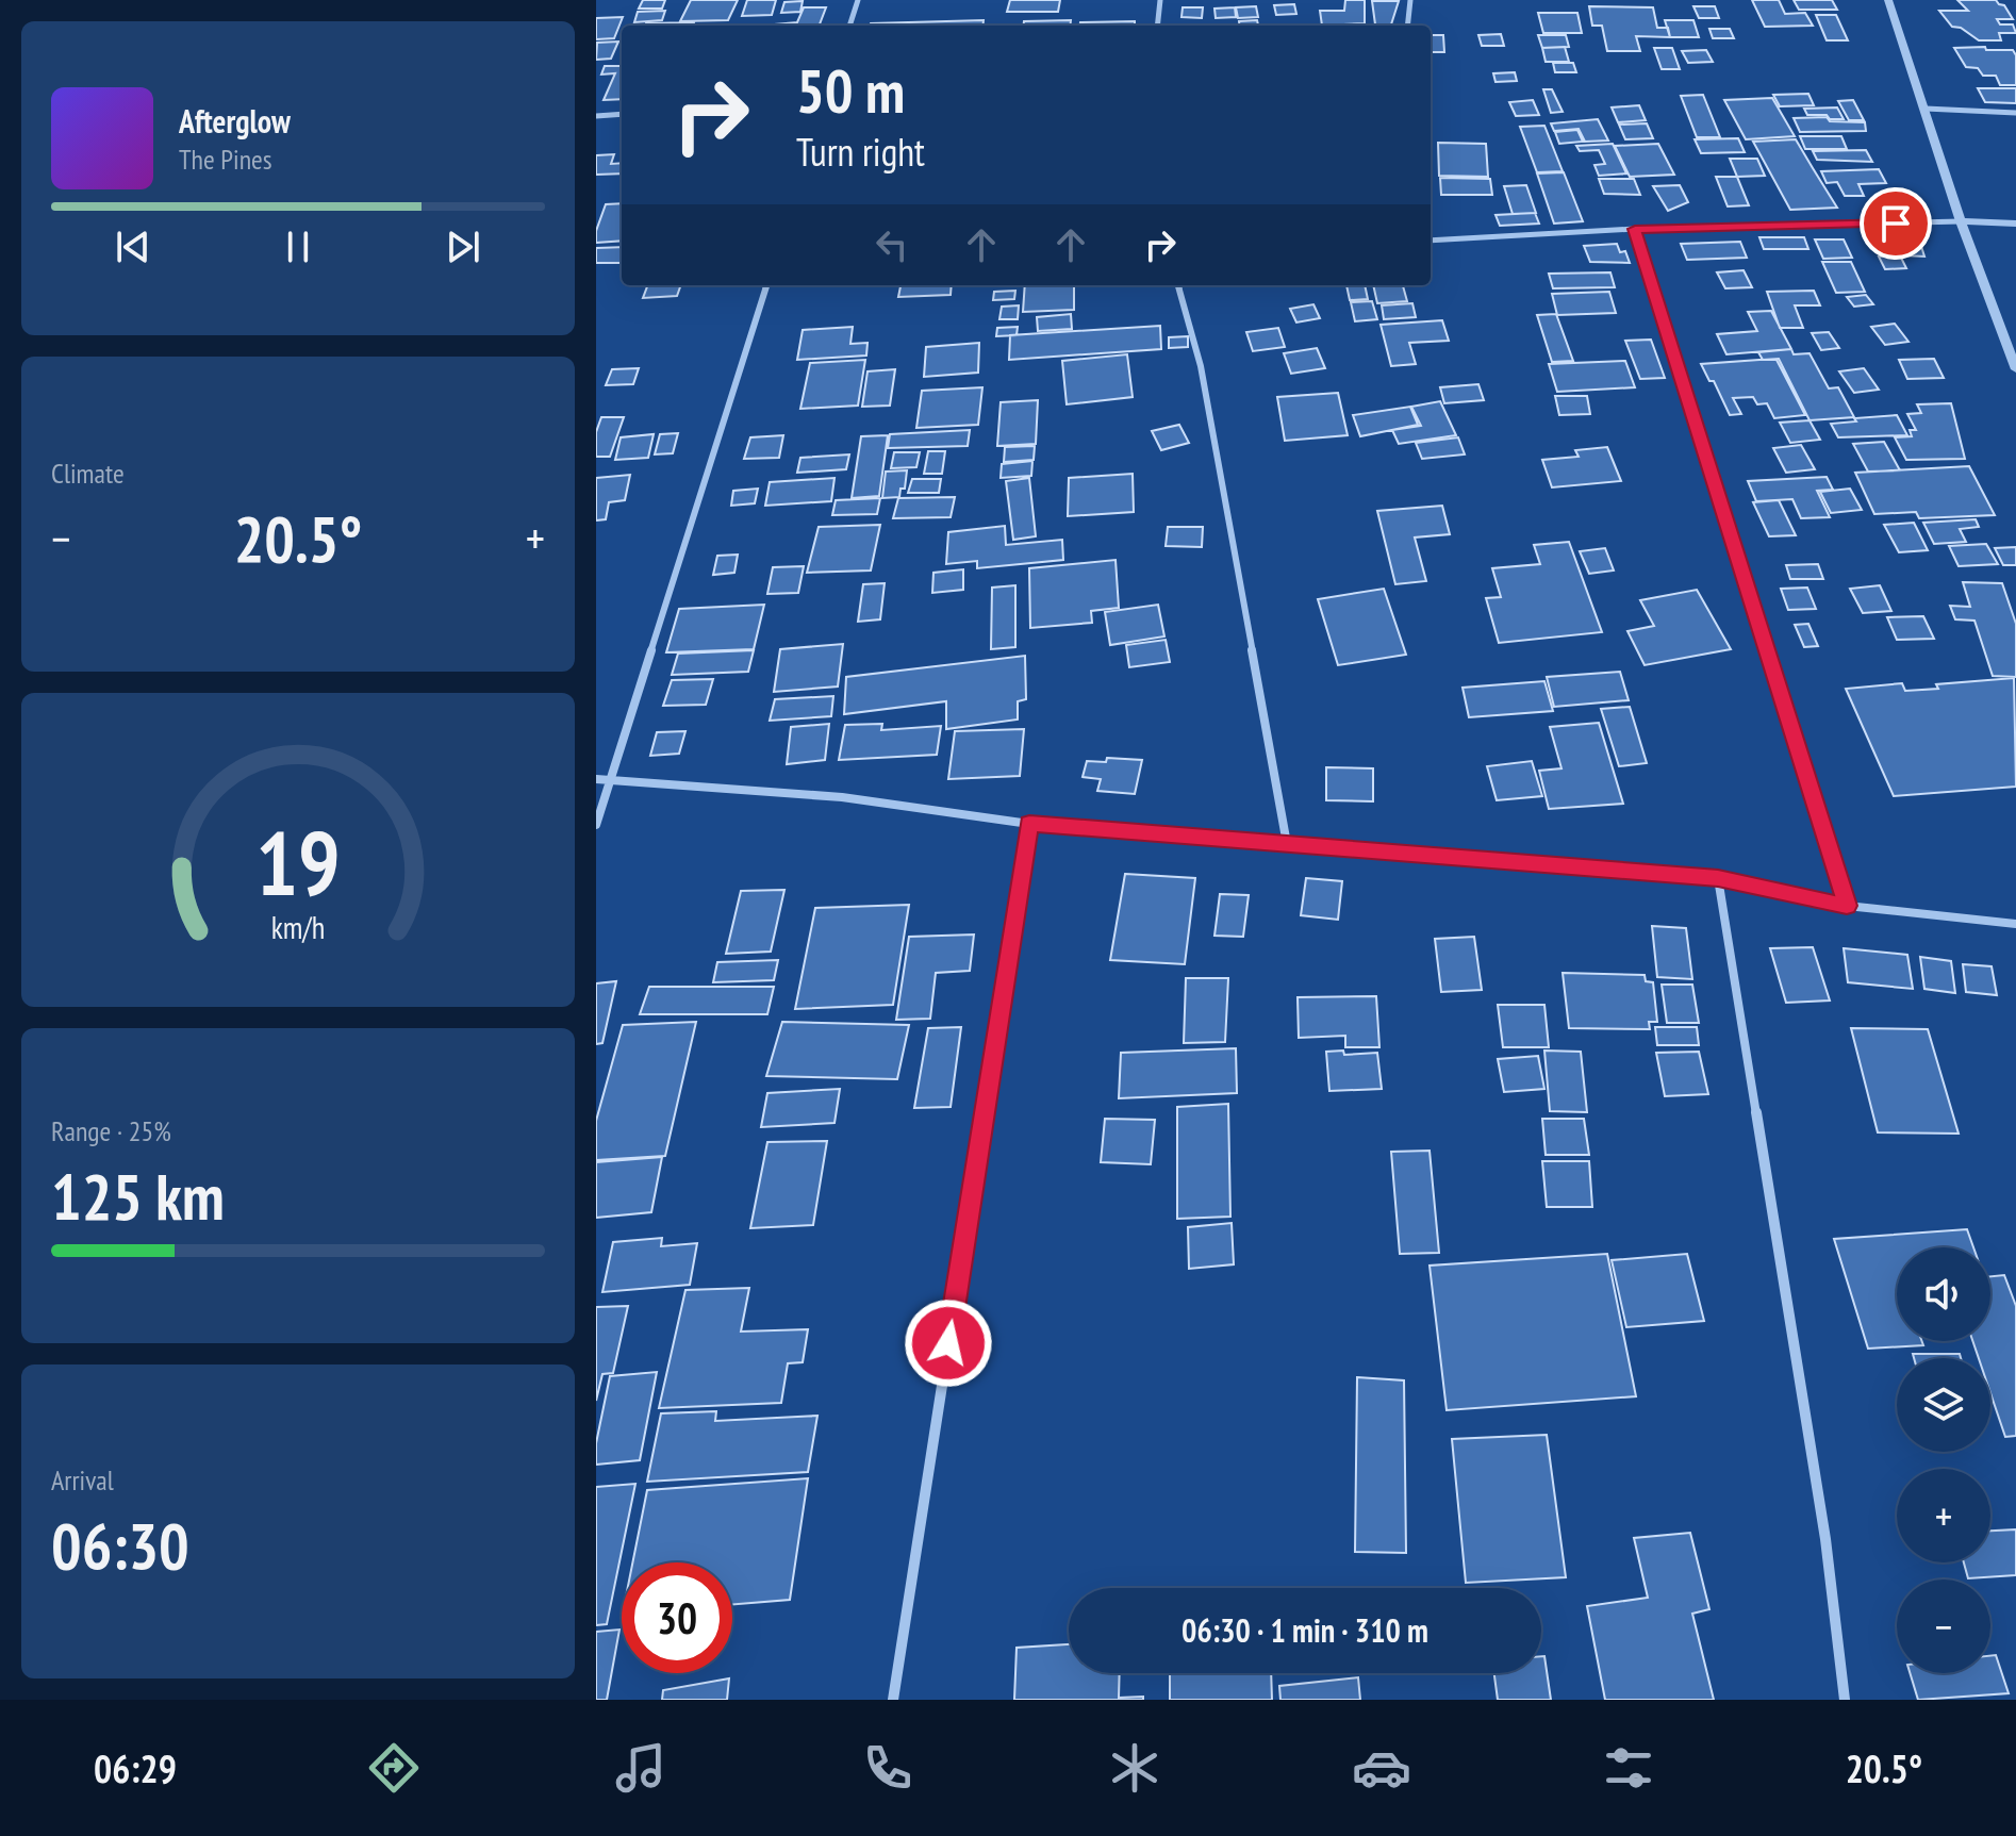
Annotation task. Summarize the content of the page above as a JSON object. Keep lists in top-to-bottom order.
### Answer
{
  "page": {
    "turn": ["50 m", "Turn right"],
    "song": ["Afterglow", "The Pines"],
    "tile": [
      "Climate",
      ["Range · 25%", "125 km"],
      ["Arrival", "06:30"]
    ],
    "heat": ["−", "20.5°", "+"],
    "map_buttons": ["+", "−"],
    "limit": "30",
    "trip": "06:30 · 1 min · 310 m",
    "tabs": ["06:29", "20.5°"],
    "gauge": ["19", "km/h"]
  }
}
